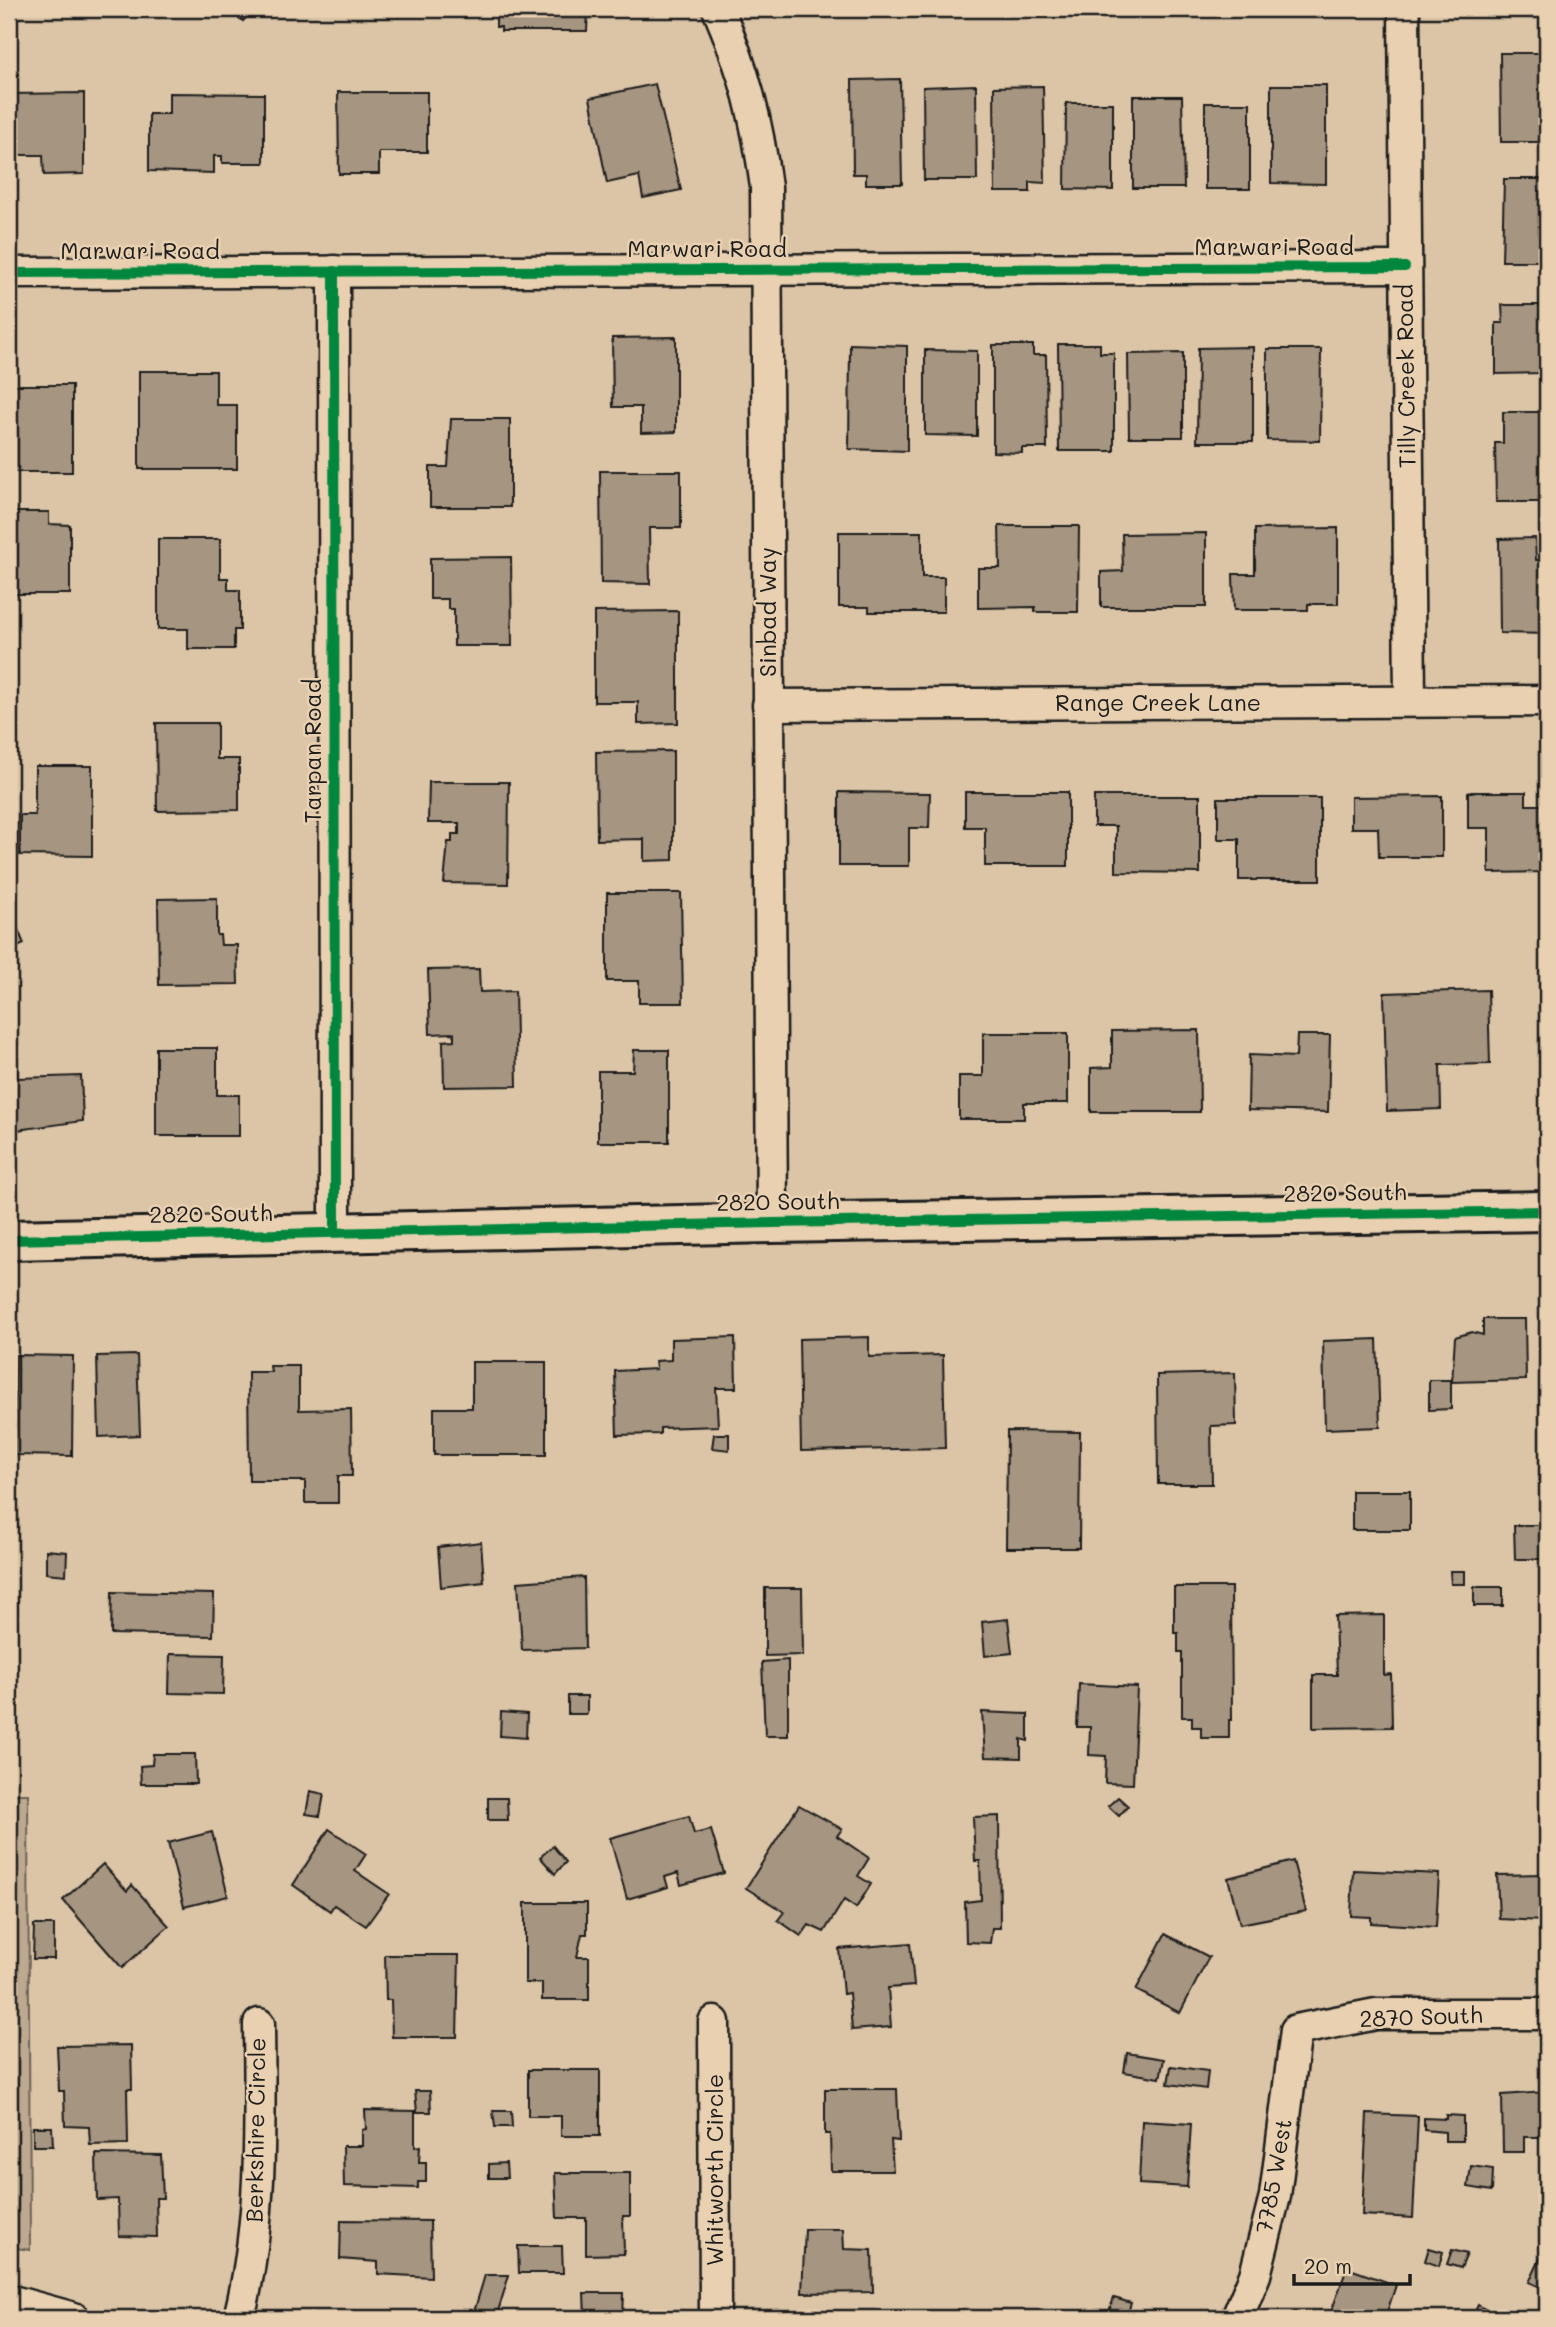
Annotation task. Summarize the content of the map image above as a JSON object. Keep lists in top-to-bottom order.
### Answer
{
  "streets": {
    "street": [
      "Marwari Road",
      "Tilly Creek Road",
      "Sinbad Way",
      "Range Creek Lane",
      "Tarpan Road",
      "2820 South",
      "2870 South",
      "Berkshire Circle",
      "Whitworth Circle",
      "7785 West"
    ]
  },
  "crossings": [
    ["Marwari Road", "Tilly Creek Road"],
    ["Marwari Road", "Sinbad Way"],
    ["Marwari Road", "Tarpan Road"],
    ["Tilly Creek Road", "Range Creek Lane"],
    ["Sinbad Way", "Range Creek Lane"],
    ["Sinbad Way", "2820 South"],
    ["Tarpan Road", "2820 South"],
    ["2870 South", "7785 West"]
  ],
  "scale_bar": "20 m"
}
